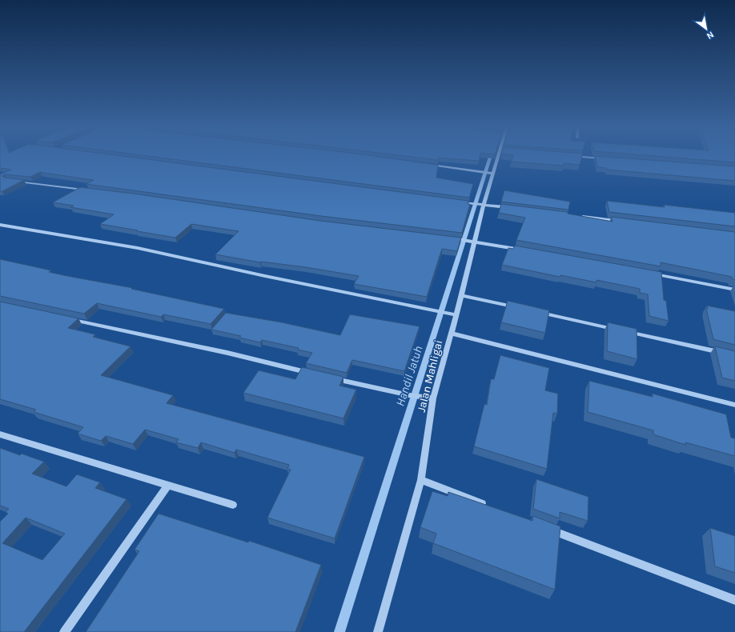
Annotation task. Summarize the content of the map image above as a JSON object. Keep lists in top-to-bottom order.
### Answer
{
  "streets": {
    "street": ["Jalan Mahligai"]
  },
  "water": ["Handil Jatuh"],
  "north": "bottom right"
}
